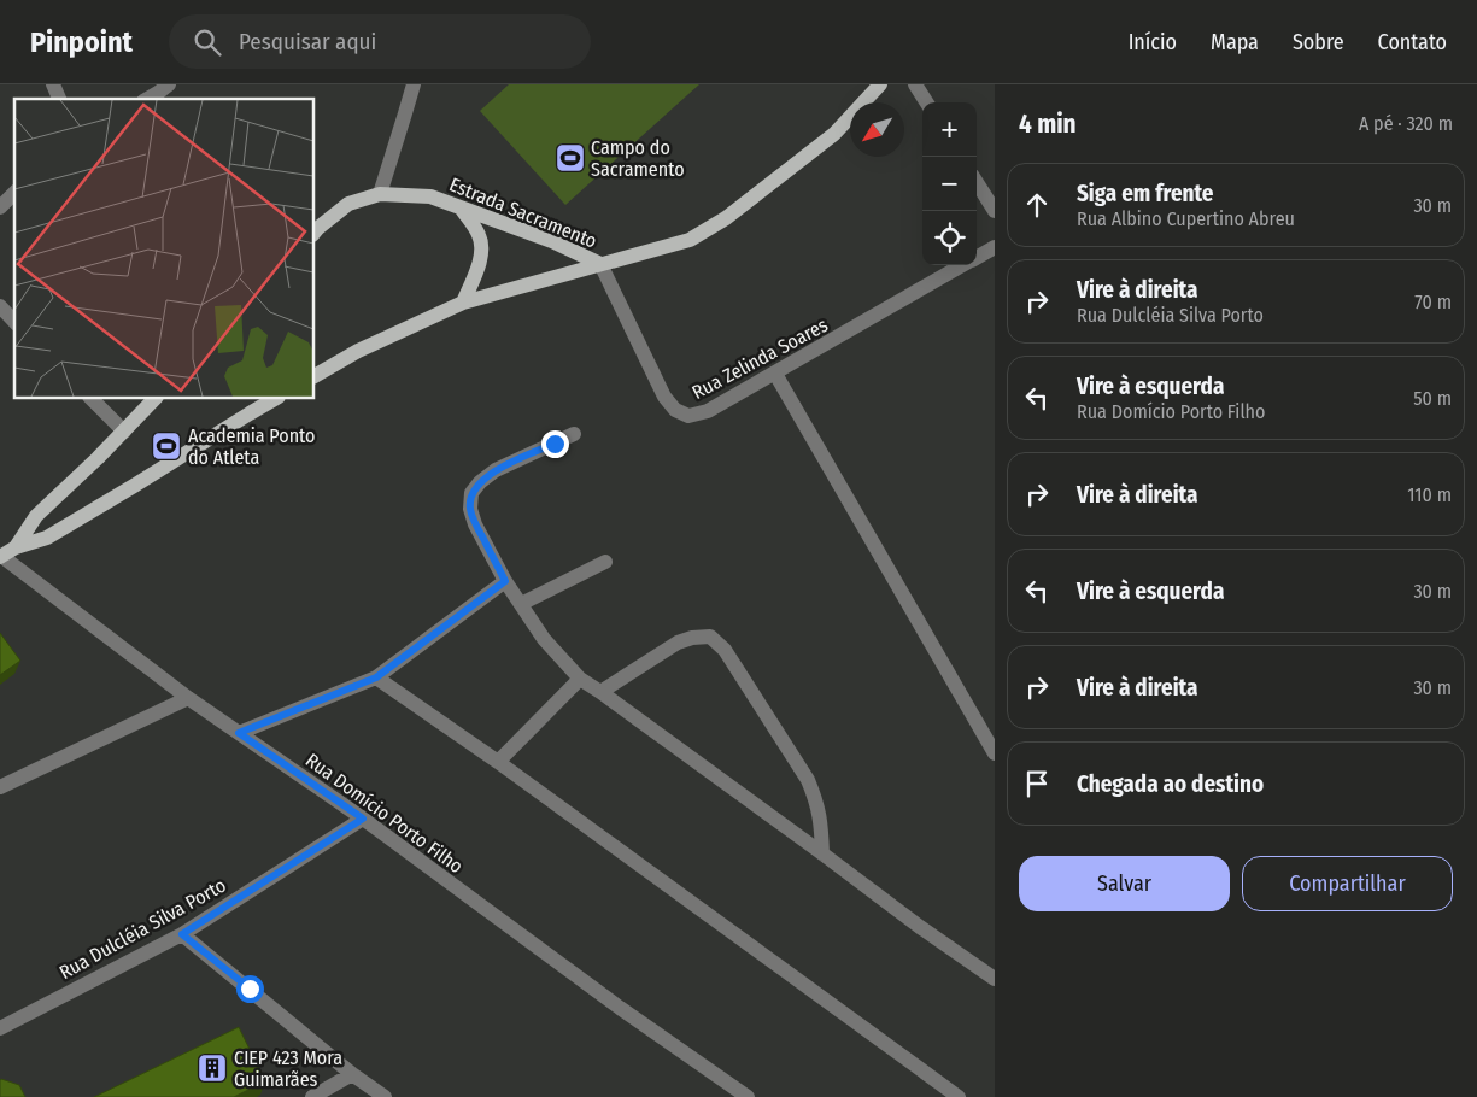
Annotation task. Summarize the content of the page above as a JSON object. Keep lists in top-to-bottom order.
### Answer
{
  "streets": {
    "main road": ["Estrada Sacramento"],
    "street": ["Rua Zelinda Soares", "Rua Domício Porto Filho", "Rua Dulcléia Silva Porto"]
  },
  "crossings": [
    ["Estrada Sacramento", "Rua Zelinda Soares"],
    ["Rua Domício Porto Filho", "Rua Dulcléia Silva Porto"]
  ],
  "places": {
    "sports": ["Campo do Sacramento", "Academia Ponto do Atleta"],
    "building": ["CIEP 423 Mora Guimarães"]
  },
  "north": "bottom left",
  "page": {
    "header": "Pinpoint",
    "search": "Pesquisar aqui",
    "nav": [
      "Início",
      "Mapa",
      "Sobre",
      "Contato"
    ],
    "heading": ["4 min", "A pé · 320 m"],
    "map_buttons": ["+", "−"],
    "list": [
      ["Siga em frente", "Rua Albino Cupertino Abreu", "30 m"],
      ["Vire à direita", "Rua Dulcléia Silva Porto", "70 m"],
      ["Vire à esquerda", "Rua Domício Porto Filho", "50 m"],
      ["Vire à direita", "110 m"],
      ["Vire à esquerda", "30 m"],
      ["Vire à direita", "30 m"],
      "Chegada ao destino"
    ],
    "buttons": ["Salvar", "Compartilhar"]
  }
}
